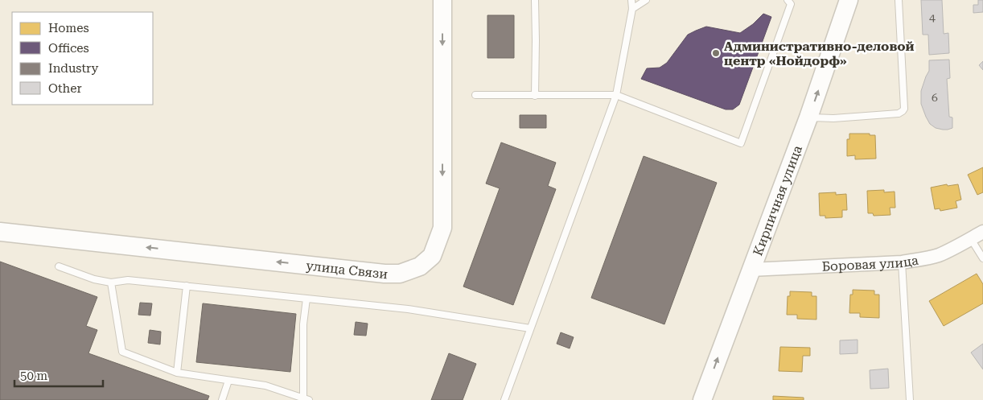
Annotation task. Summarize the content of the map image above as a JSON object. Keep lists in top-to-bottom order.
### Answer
{
  "streets": {
    "street": ["Кирпичная улица", "Боровая улица", "улица Связи"]
  },
  "crossings": [
    ["Кирпичная улица", "Боровая улица"]
  ],
  "one_way": ["Кирпичная улица"],
  "places": ["Административно-деловой центр «Нойдорф»"],
  "house_numbers": ["4", "6"],
  "legend": [
    "Homes",
    "Offices",
    "Industry",
    "Other"
  ],
  "scale_bar": "50 m"
}
